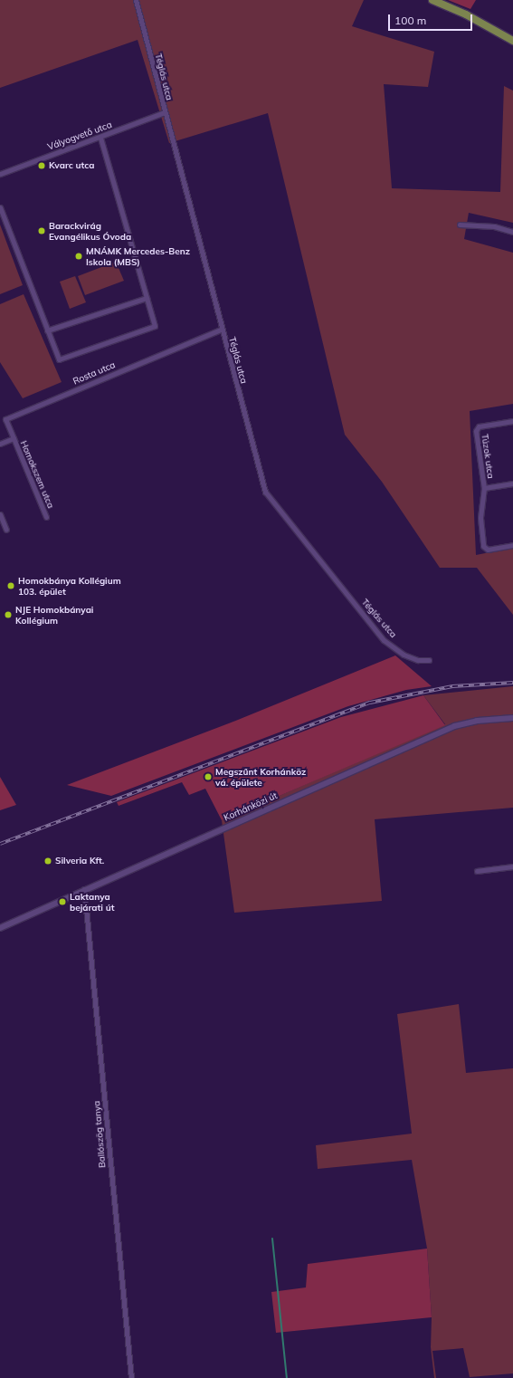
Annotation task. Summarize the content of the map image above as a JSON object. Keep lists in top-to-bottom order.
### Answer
{
  "streets": {
    "street": [
      "Téglás utca",
      "Vályogvető utca",
      "Rosta utca",
      "Túzok utca",
      "Homokszem utca",
      "Korhánközi út",
      "Ballószög tanya"
    ]
  },
  "crossings": [
    ["Téglás utca", "Vályogvető utca"],
    ["Téglás utca", "Rosta utca"],
    ["Rosta utca", "Homokszem utca"],
    ["Korhánközi út", "Ballószög tanya"]
  ],
  "places": [
    "Kvarc utca",
    "Barackvirág Evangélikus Óvoda",
    "MNÁMK Mercedes-Benz Iskola (MBS)",
    "Homokbánya Kollégium 103. épület",
    "NJE Homokbányai Kollégium",
    "Megszűnt Korhánköz vá. épülete",
    "Silveria Kft.",
    "Laktanya bejárati út"
  ],
  "scale_bar": "100 m"
}
